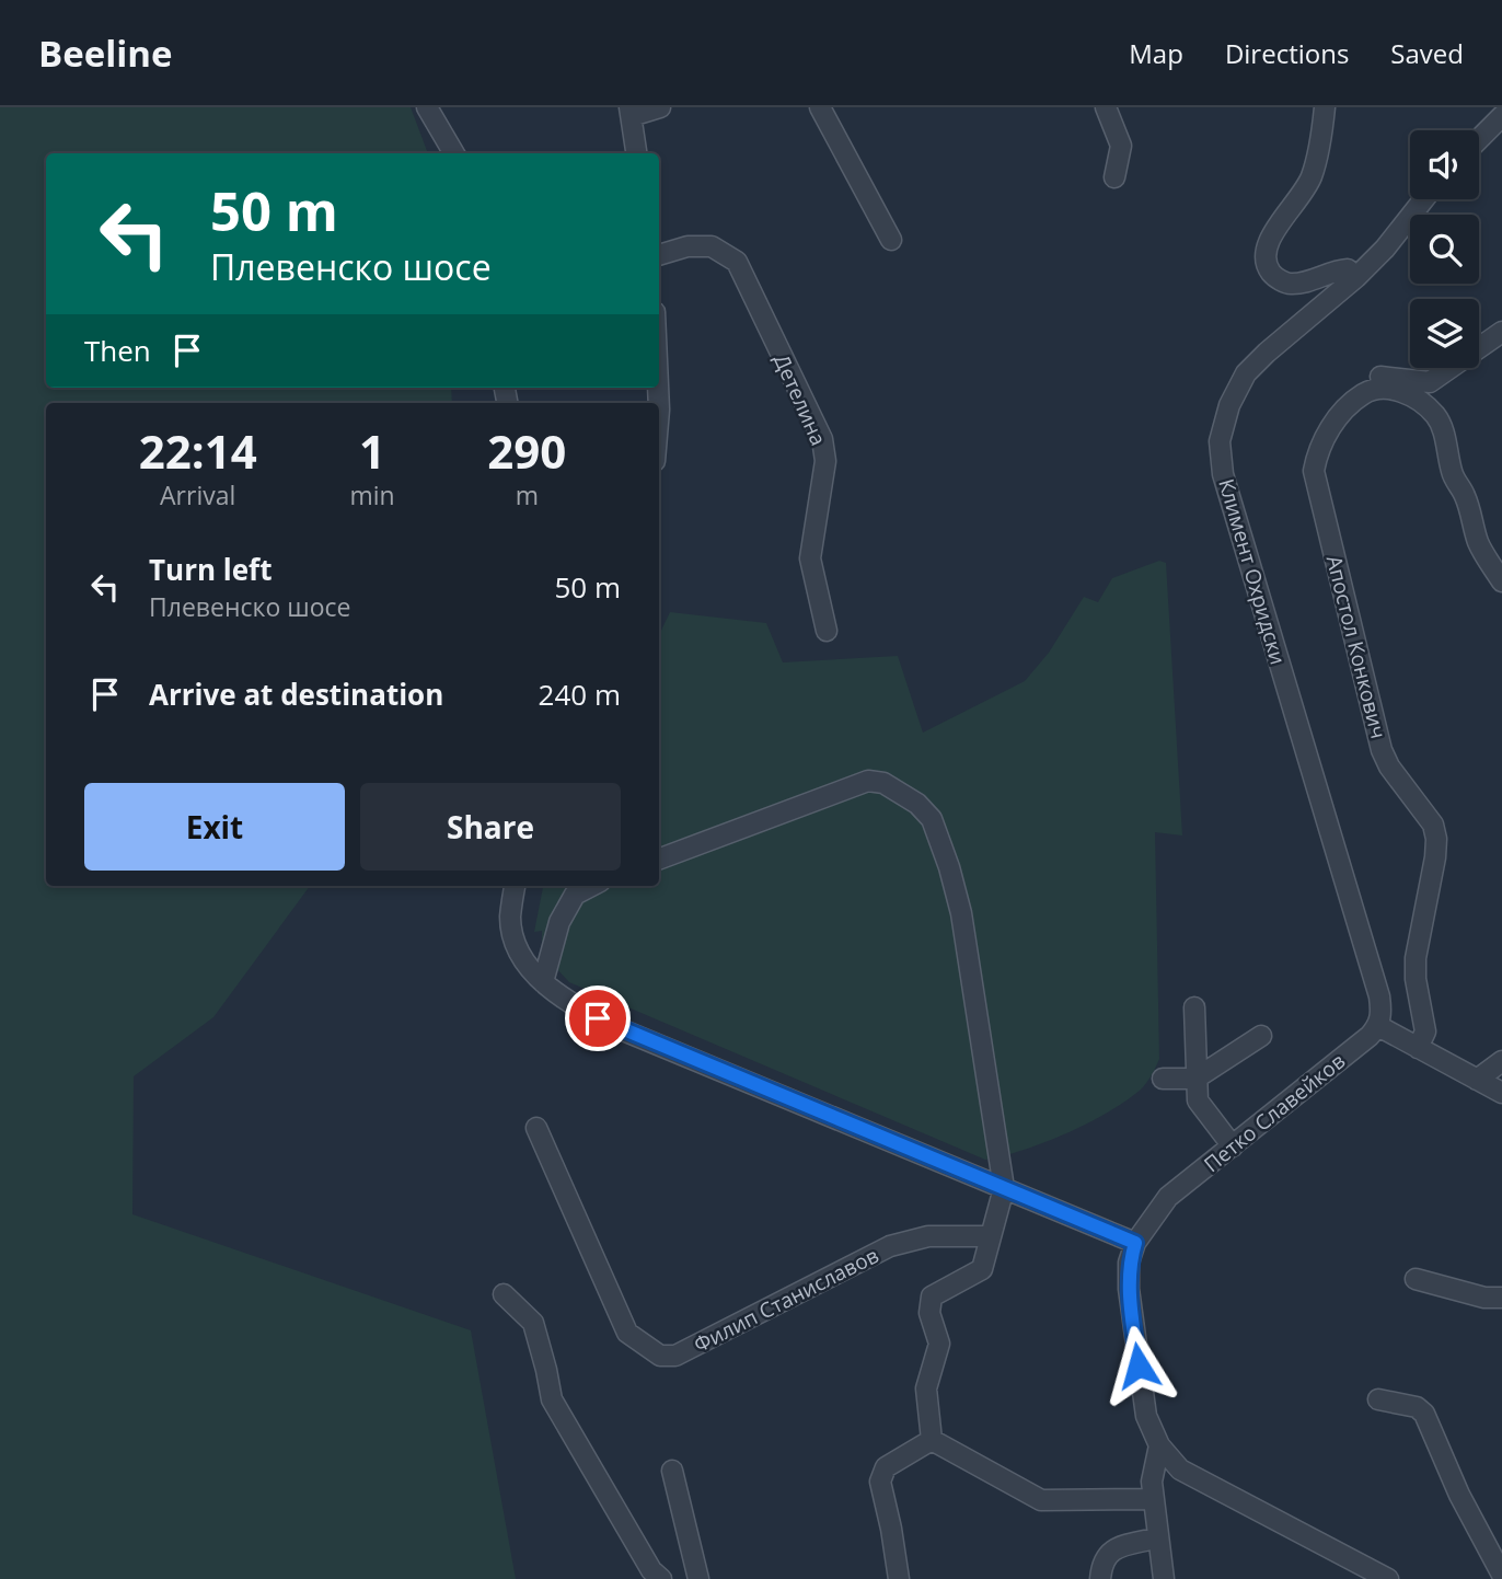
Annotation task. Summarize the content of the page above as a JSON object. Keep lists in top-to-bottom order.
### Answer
{
  "streets": {
    "street": [
      "Детелина",
      "Климент Охридски",
      "Апостол Конкович",
      "Петко Славейков",
      "Филип Станиславов"
    ]
  },
  "crossings": [
    ["Климент Охридски", "Петко Славейков"]
  ],
  "page": {
    "header": "Beeline",
    "nav": ["Map", "Directions", "Saved"],
    "turn": ["50 m", "Плевенско шосе"],
    "then": "Then",
    "eta": [
      "22:14",
      "Arrival",
      "1",
      "min",
      "290",
      "m"
    ],
    "list": [
      {
        "name": "Turn left",
        "note": "Плевенско шосе",
        "value": "50 m"
      },
      {
        "name": "Arrive at destination",
        "value": "240 m"
      }
    ],
    "buttons": ["Exit", "Share"]
  }
}
